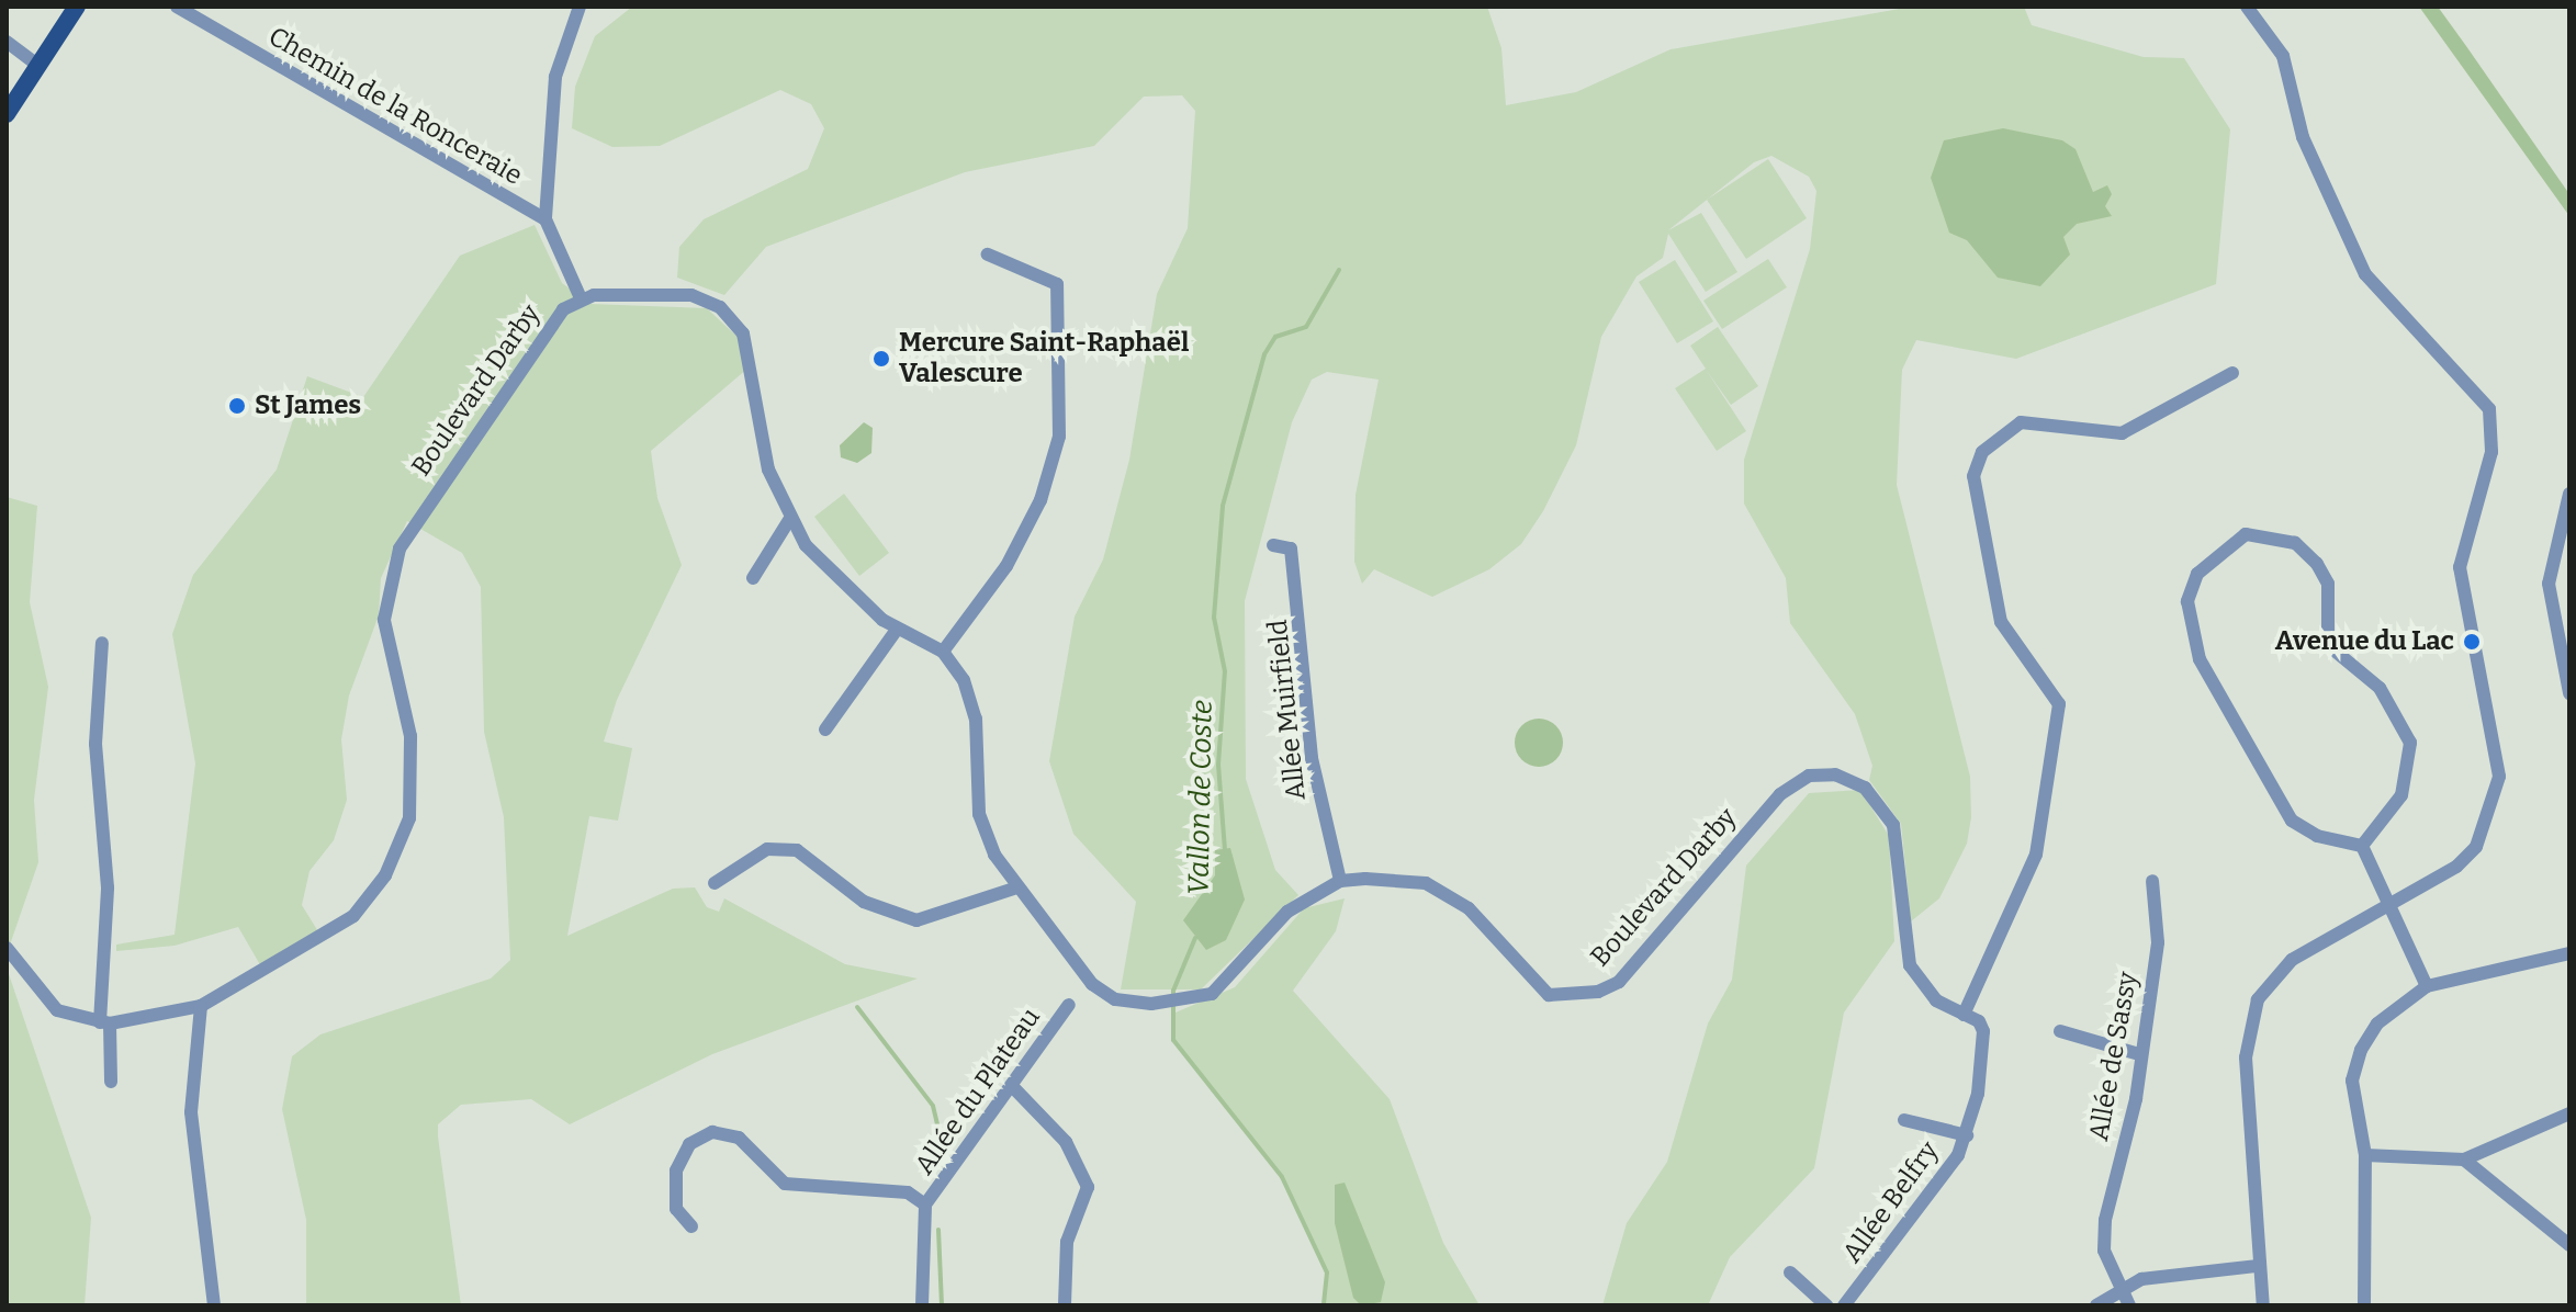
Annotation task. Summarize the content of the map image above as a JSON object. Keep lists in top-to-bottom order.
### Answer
{
  "streets": {
    "street": [
      "Chemin de la Ronceraie",
      "Boulevard Darby",
      "Allée Muirfield",
      "Allée de Sassy",
      "Allée du Plateau",
      "Allée Belfry"
    ]
  },
  "crossings": [
    ["Boulevard Darby", "Allée Muirfield"],
    ["Boulevard Darby", "Allée Belfry"]
  ],
  "water": ["Vallon de Coste"],
  "places": ["Mercure Saint-Raphaël Valescure", "St James", "Avenue du Lac"]
}
